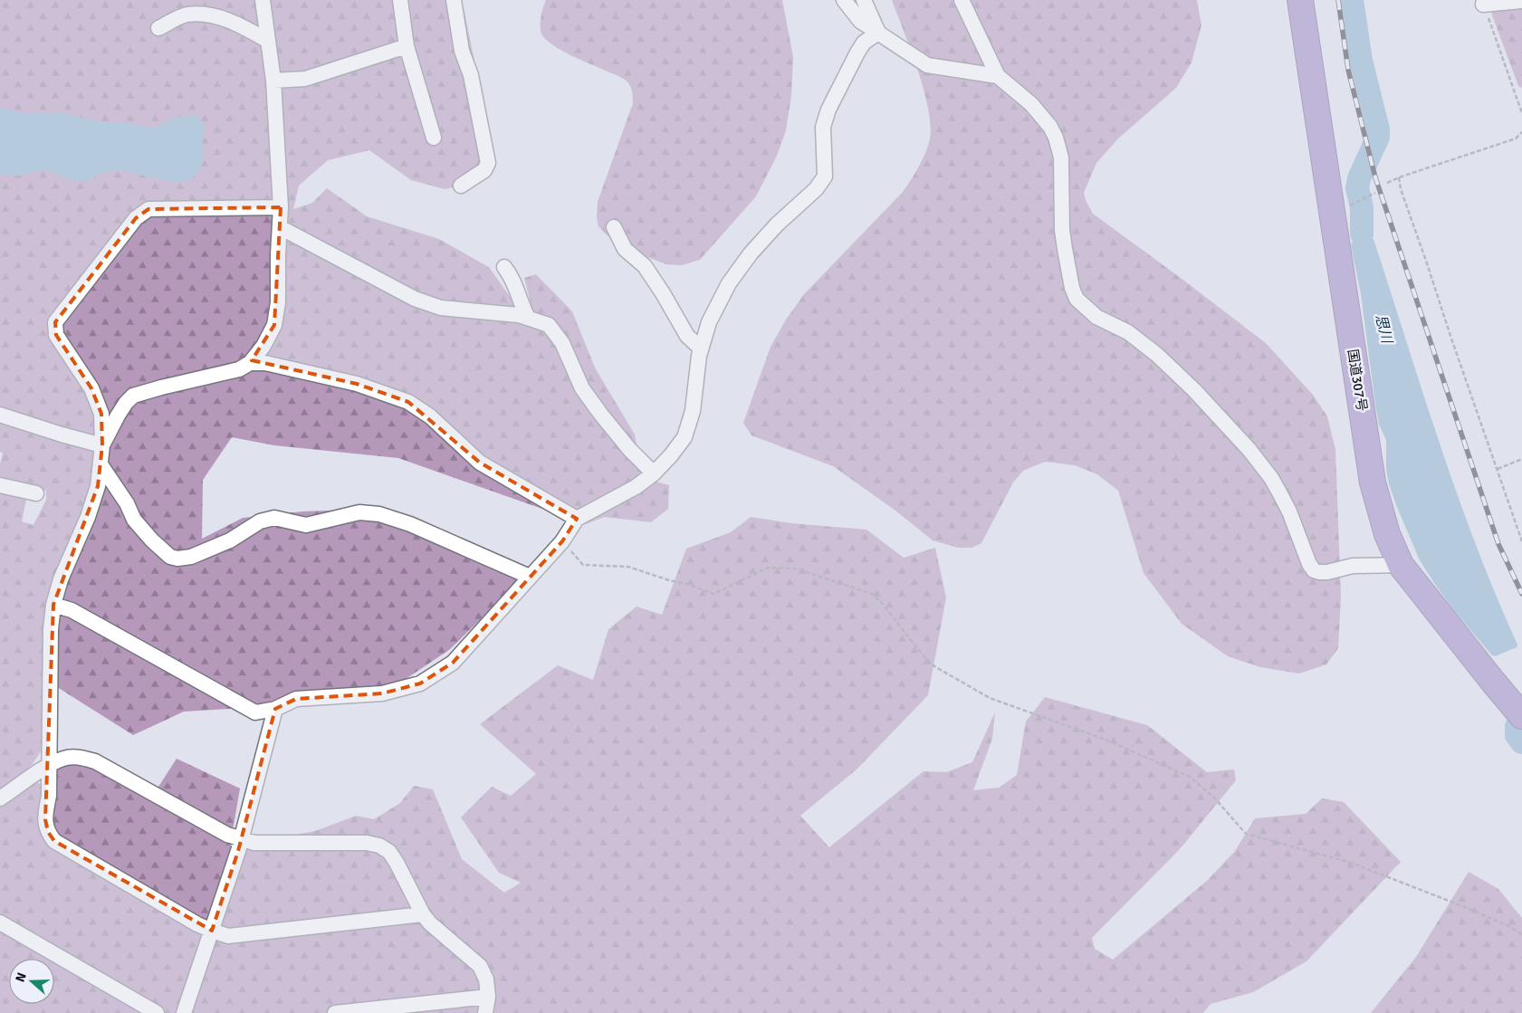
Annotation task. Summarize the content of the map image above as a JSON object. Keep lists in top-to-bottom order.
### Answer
{
  "streets": {
    "highway": ["国道307号"]
  },
  "water": ["思川"],
  "north": "left"
}
